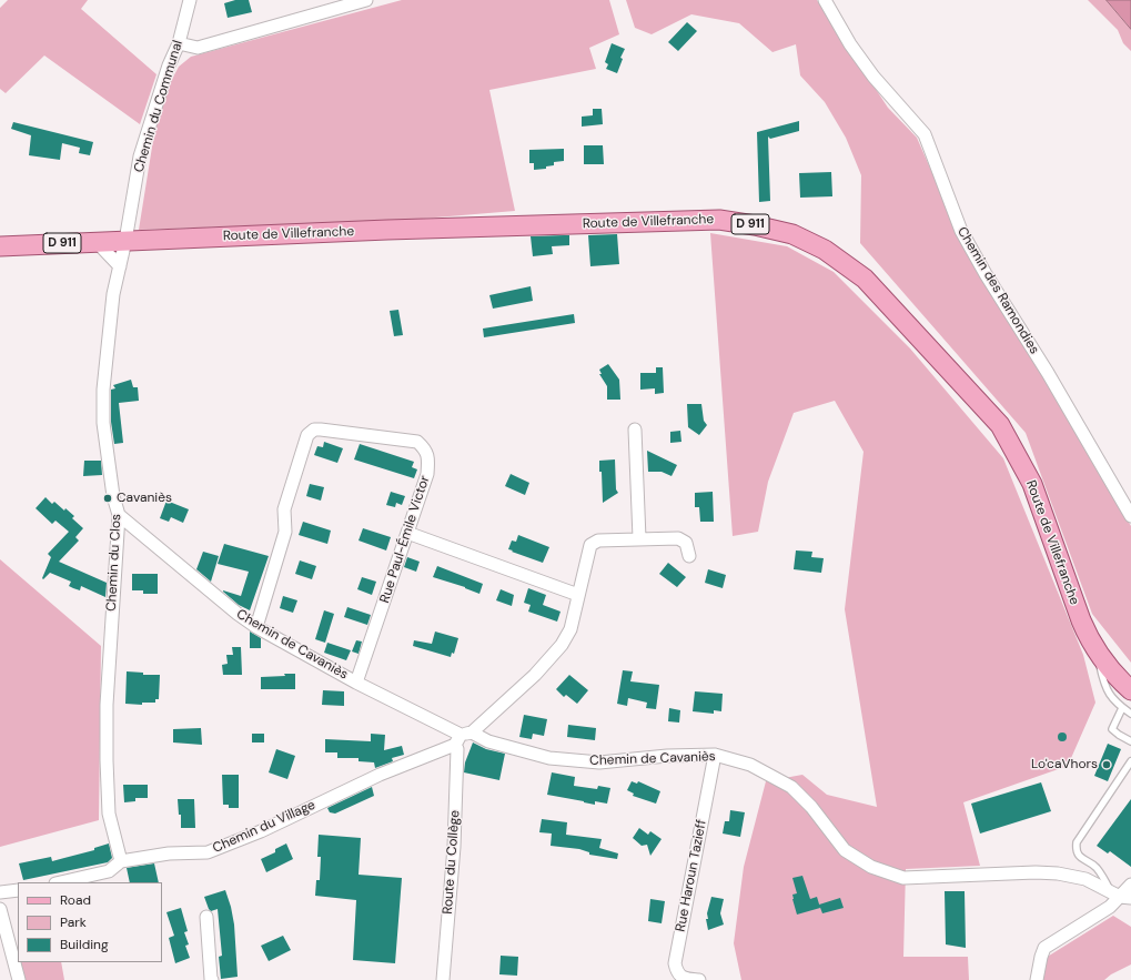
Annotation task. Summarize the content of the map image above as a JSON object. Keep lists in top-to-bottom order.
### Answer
{
  "streets": {
    "main road": ["Route de Villefranche", "D 911"],
    "street": [
      "Chemin du Communal",
      "Chemin des Ramondies",
      "Rue Paul-Émile Victor",
      "Chemin du Clos",
      "Chemin de Cavaniès",
      "Chemin du Village",
      "Route du Collège",
      "Rue Haroun Tazieff"
    ]
  },
  "crossings": [
    ["Chemin du Communal", "Route de Villefranche"],
    ["Chemin du Communal", "Chemin du Clos"],
    ["Route de Villefranche", "Chemin du Clos"],
    ["Rue Paul-Émile Victor", "Chemin de Cavaniès"],
    ["Chemin du Clos", "Chemin de Cavaniès"],
    ["Chemin du Clos", "Chemin du Village"],
    ["Chemin de Cavaniès", "Chemin du Village"],
    ["Chemin de Cavaniès", "Route du Collège"],
    ["Chemin de Cavaniès", "Rue Haroun Tazieff"],
    ["Chemin du Village", "Route du Collège"]
  ],
  "places": ["Cavaniès", "Lo'caVhors"],
  "legend": ["Road", "Park", "Building"]
}
